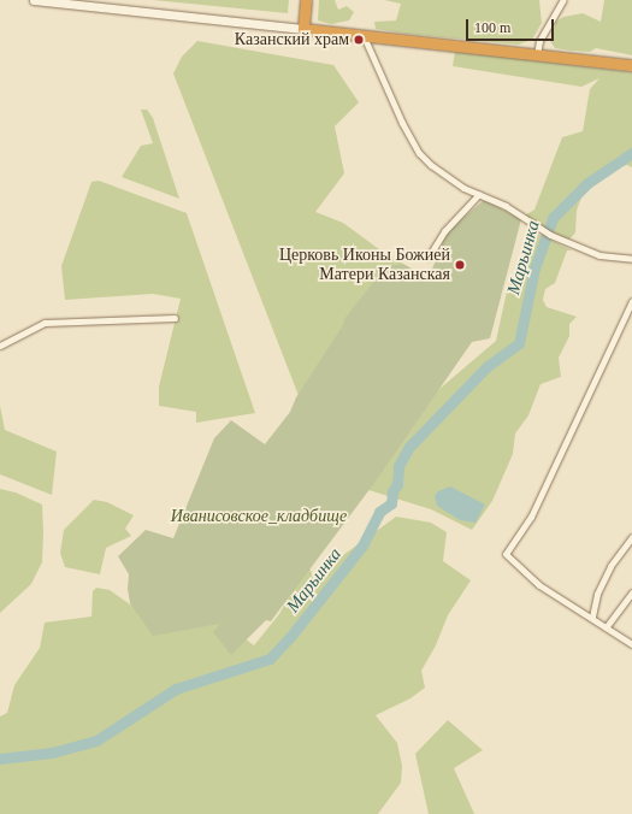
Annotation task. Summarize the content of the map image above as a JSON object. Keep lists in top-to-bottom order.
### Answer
{
  "water": ["Марьинка"],
  "parks": ["Иванисовское_кладбище"],
  "places": ["Казанский храм", "Церковь Иконы Божией Матери Казанская"],
  "scale_bar": "100 m"
}
